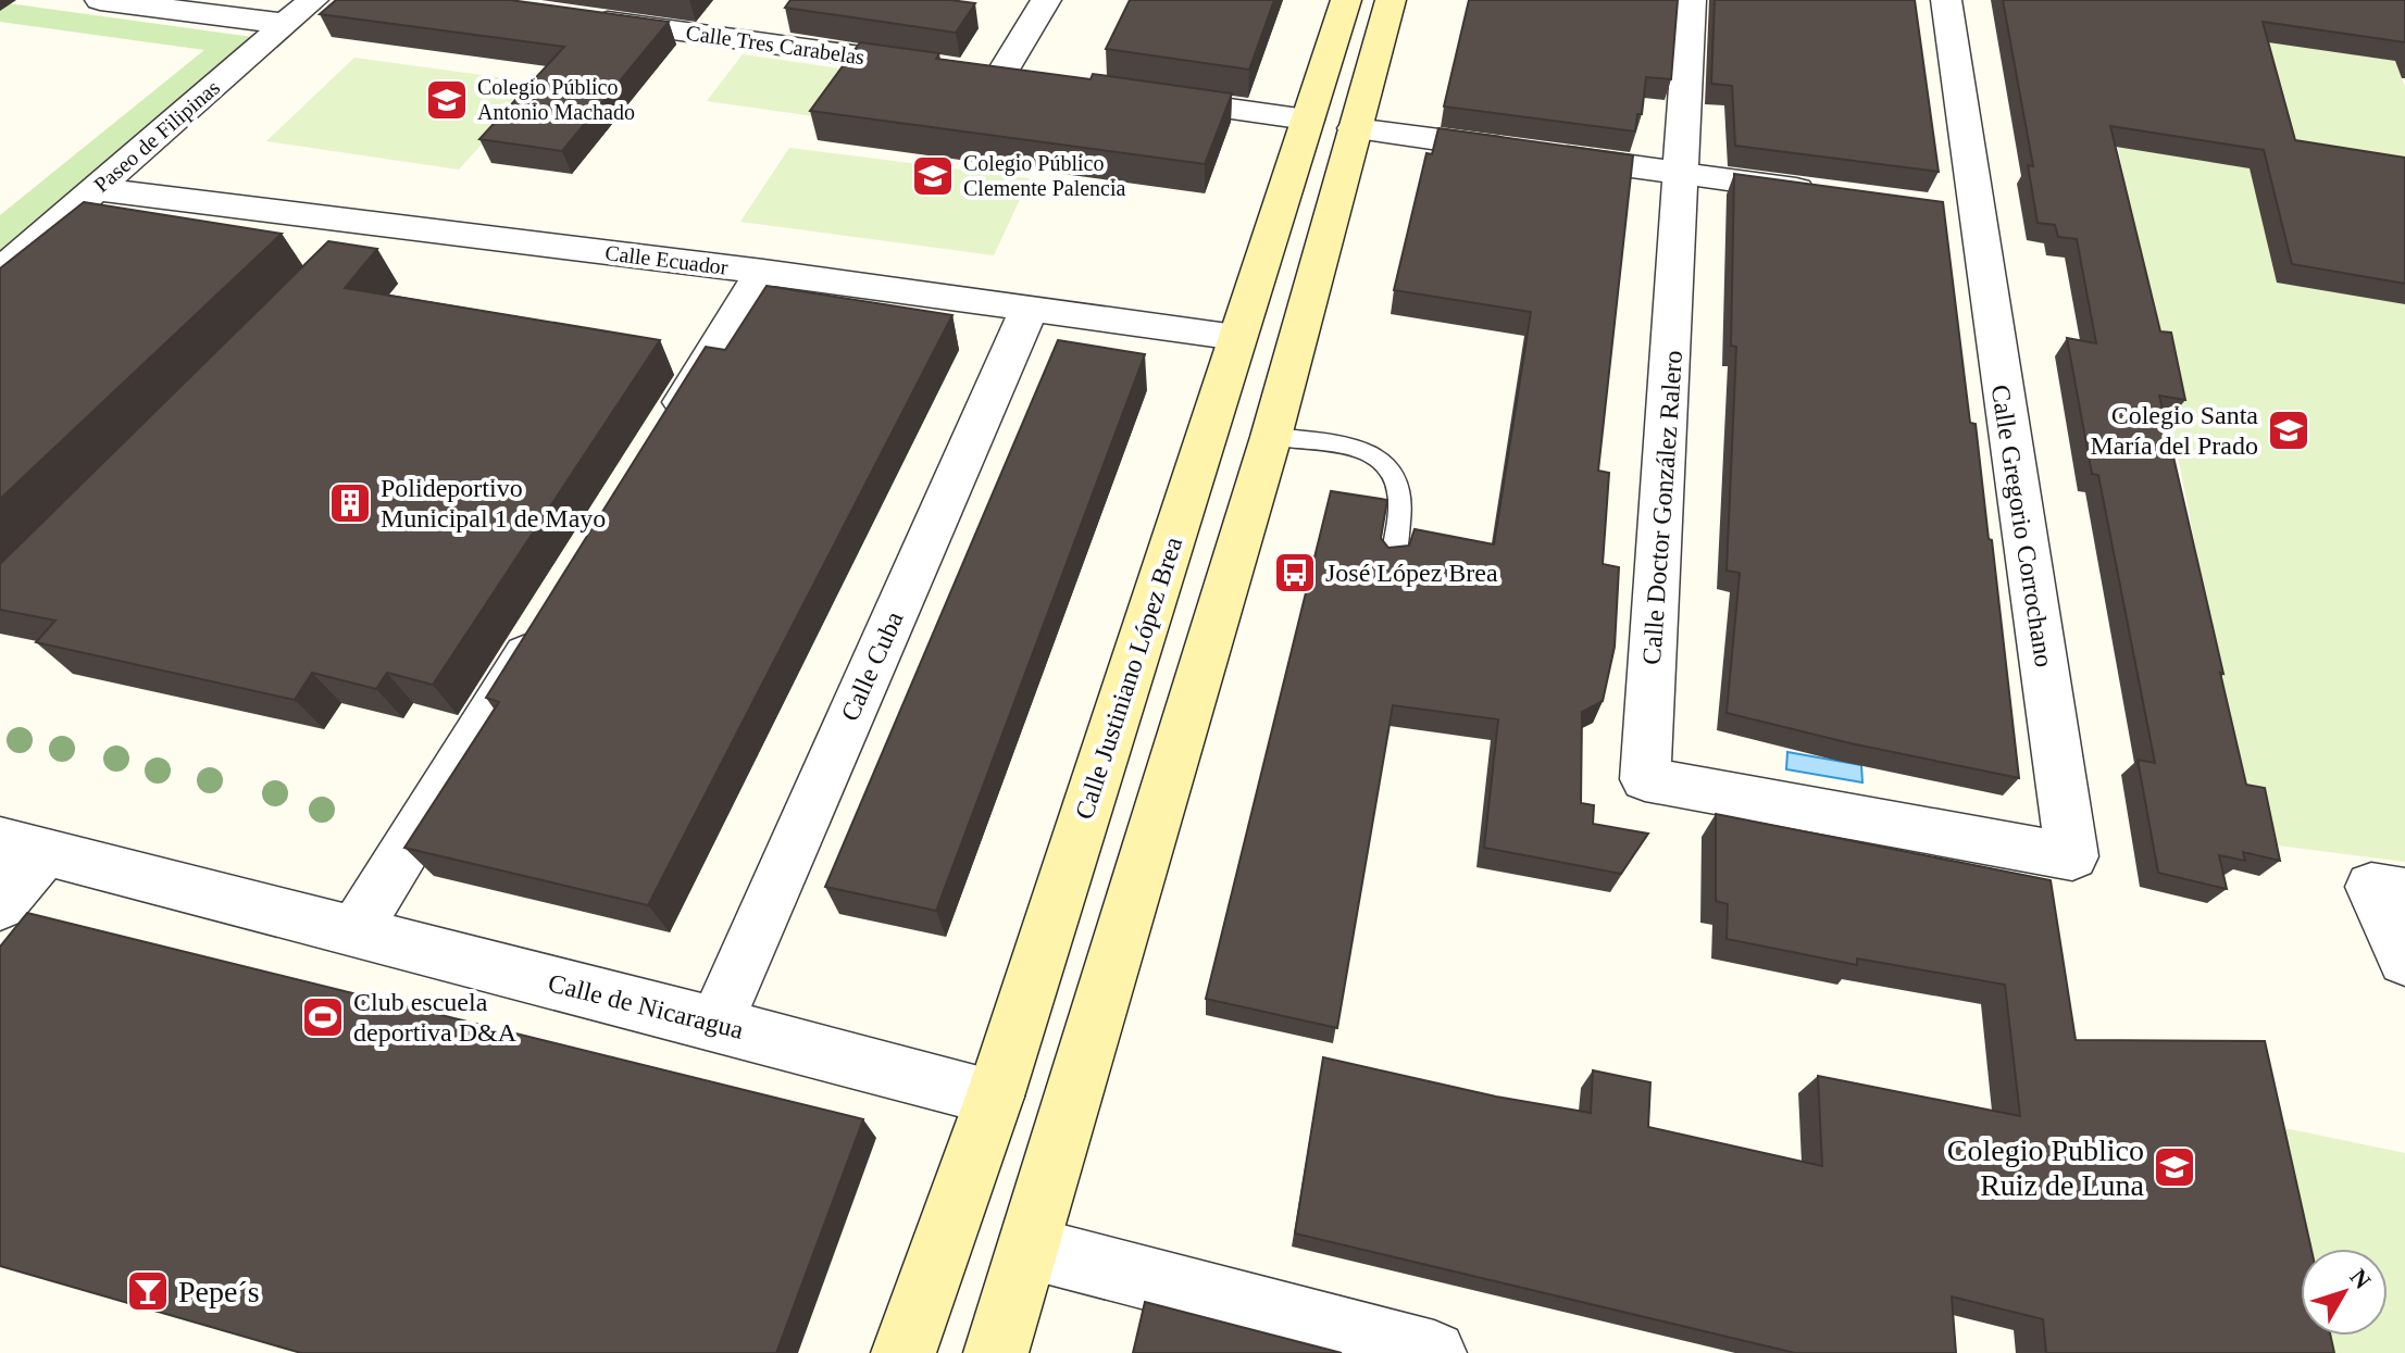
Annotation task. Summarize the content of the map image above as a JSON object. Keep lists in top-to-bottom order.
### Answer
{
  "streets": {
    "street": [
      "Calle Tres Carabelas",
      "Paseo de Filipinas",
      "Calle Ecuador",
      "Calle Doctor González Ralero",
      "Calle Gregorio Corrochano",
      "Calle Cuba",
      "Calle Justiniano López Brea",
      "Calle de Nicaragua"
    ]
  },
  "crossings": [
    ["Paseo de Filipinas", "Calle Ecuador"],
    ["Calle Ecuador", "Calle Cuba"],
    ["Calle Ecuador", "Calle Justiniano López Brea"],
    ["Calle Doctor González Ralero", "Calle Gregorio Corrochano"],
    ["Calle Cuba", "Calle de Nicaragua"],
    ["Calle Justiniano López Brea", "Calle de Nicaragua"]
  ],
  "places": {
    "school or university": [
      "Colegio Público Antonio Machado",
      "Colegio Público Clemente Palencia",
      "Colegio Santa María del Prado",
      "Colegio Publico Ruiz de Luna"
    ],
    "building": ["Polideportivo Municipal 1 de Mayo"],
    "bus stop": ["José López Brea"],
    "sports": ["Club escuela deportiva D&A"],
    "bar": ["Pepe´s"]
  },
  "north": "top right"
}
